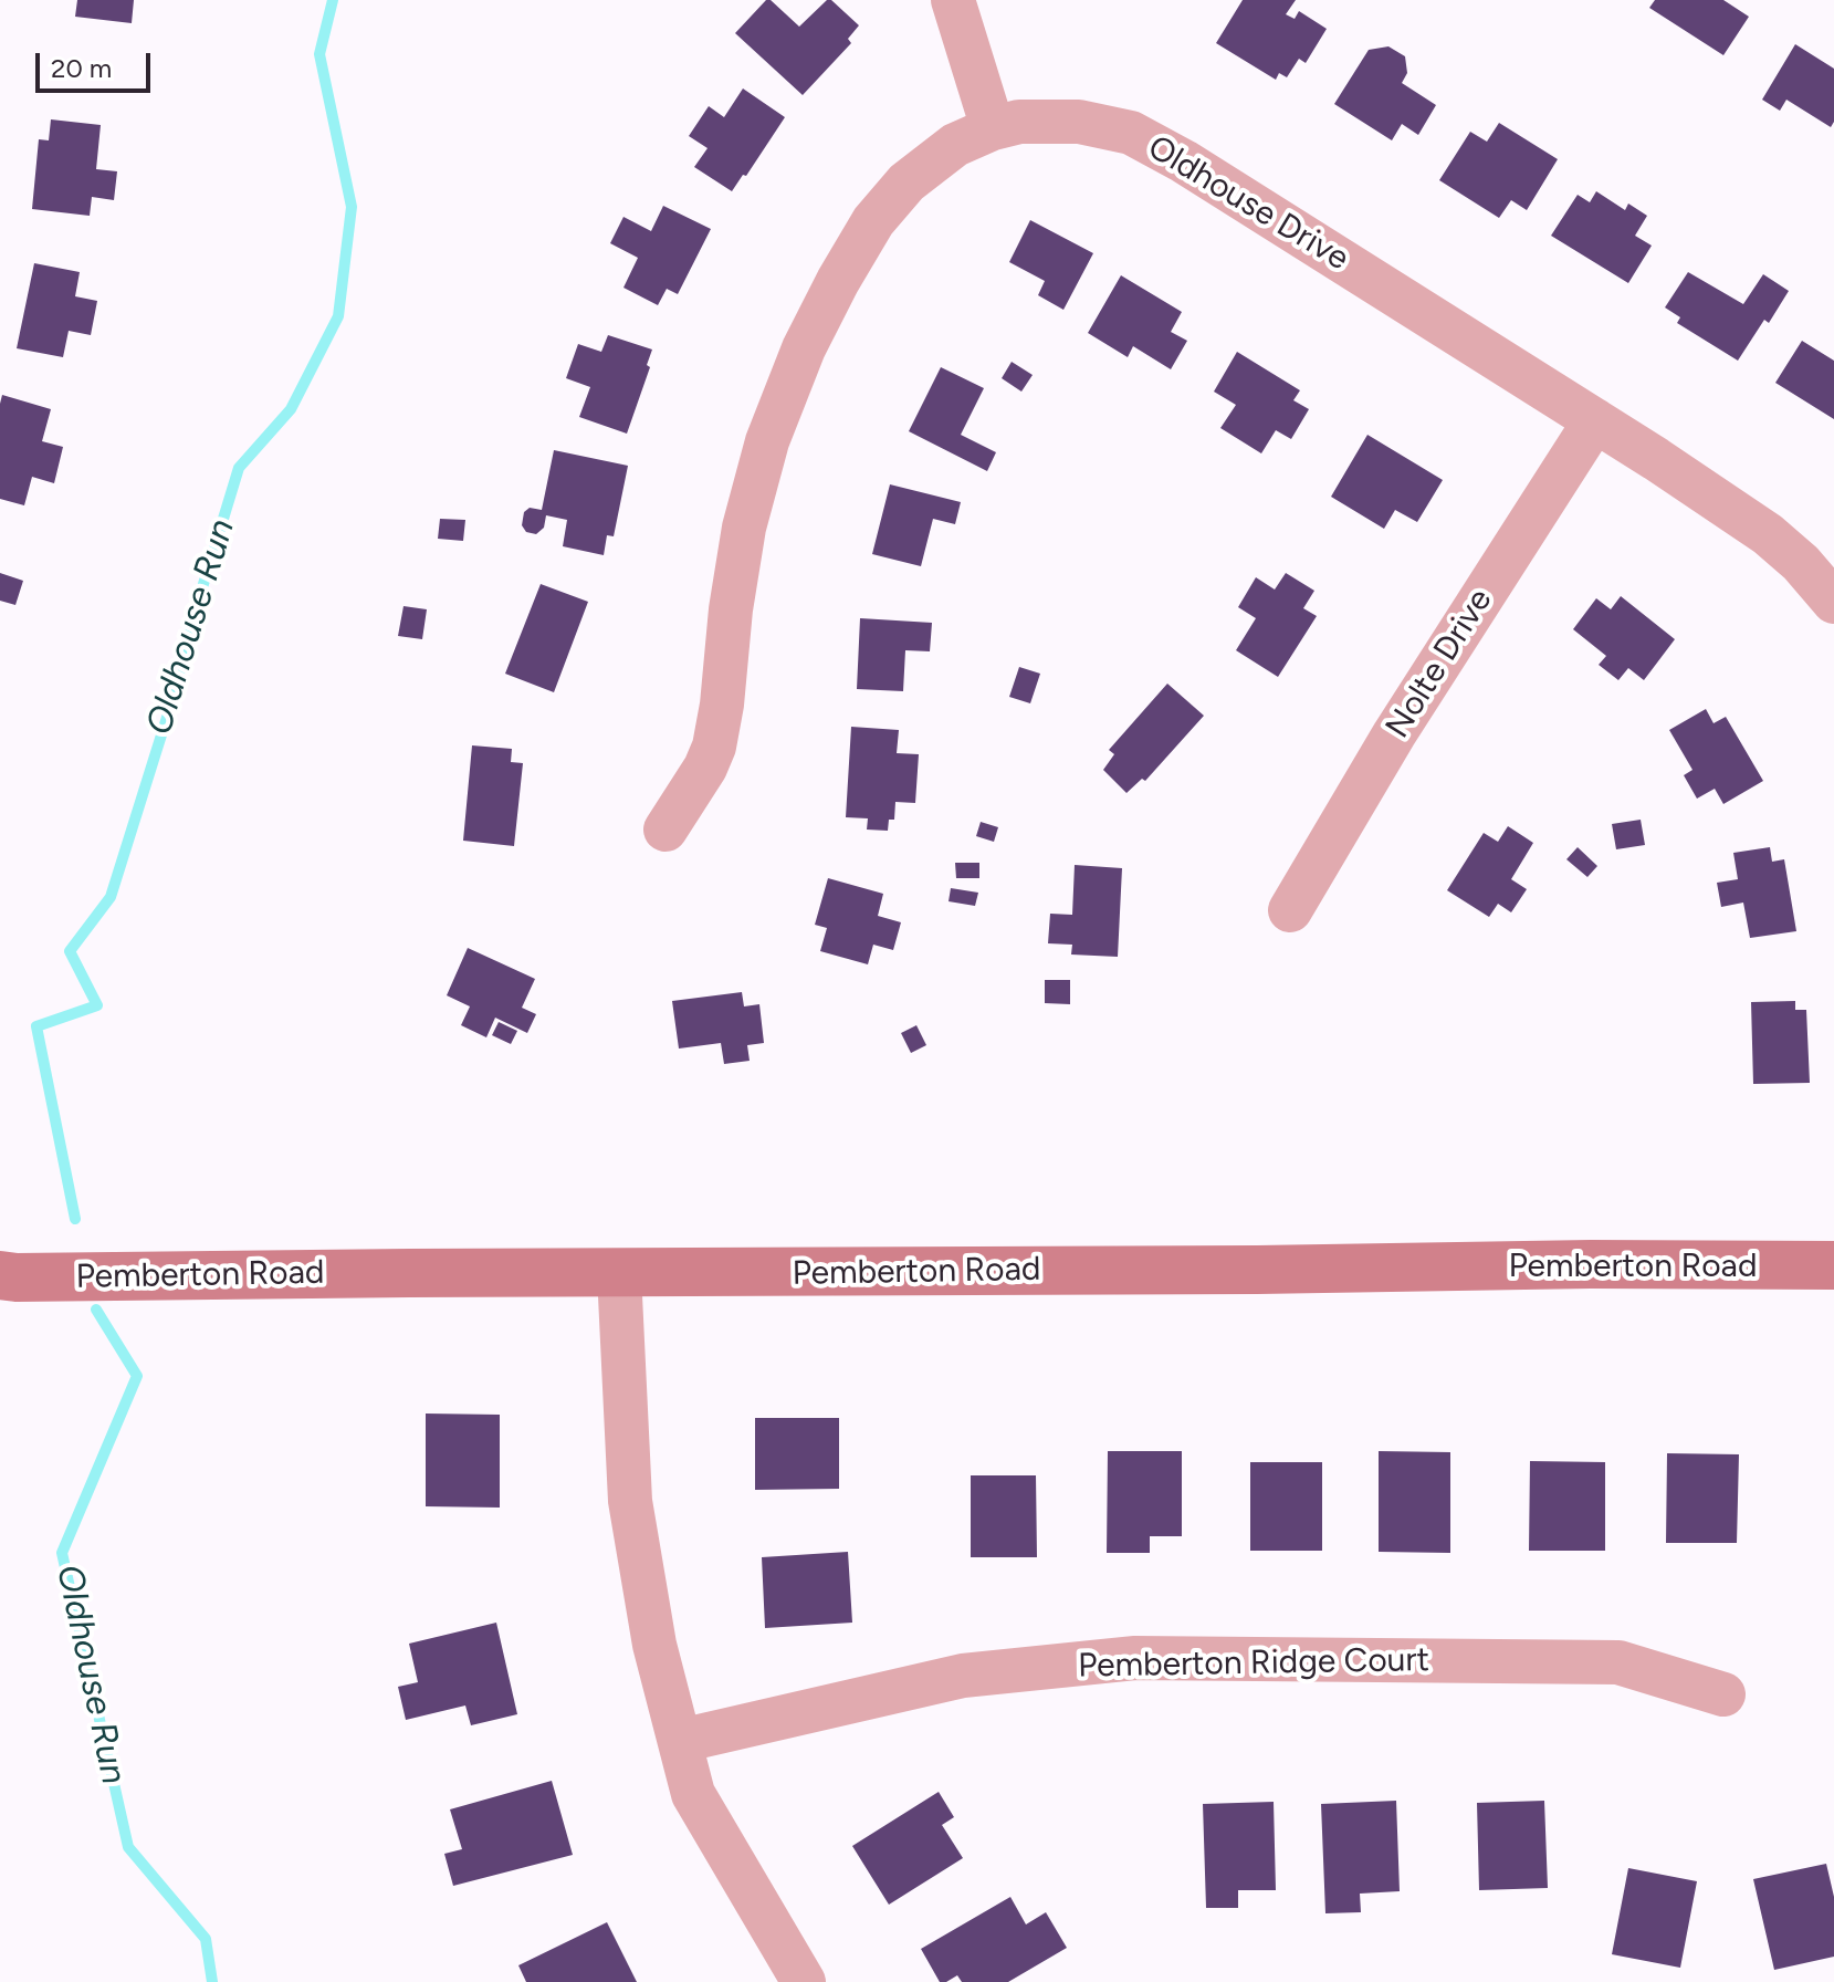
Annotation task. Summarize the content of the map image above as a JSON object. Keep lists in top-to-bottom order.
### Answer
{
  "streets": {
    "street": [
      "Oldhouse Drive",
      "Nolte Drive",
      "Pemberton Road",
      "Pemberton Ridge Court"
    ]
  },
  "crossings": [
    ["Oldhouse Drive", "Nolte Drive"]
  ],
  "water": ["Oldhouse Run"],
  "scale_bar": "20 m"
}
